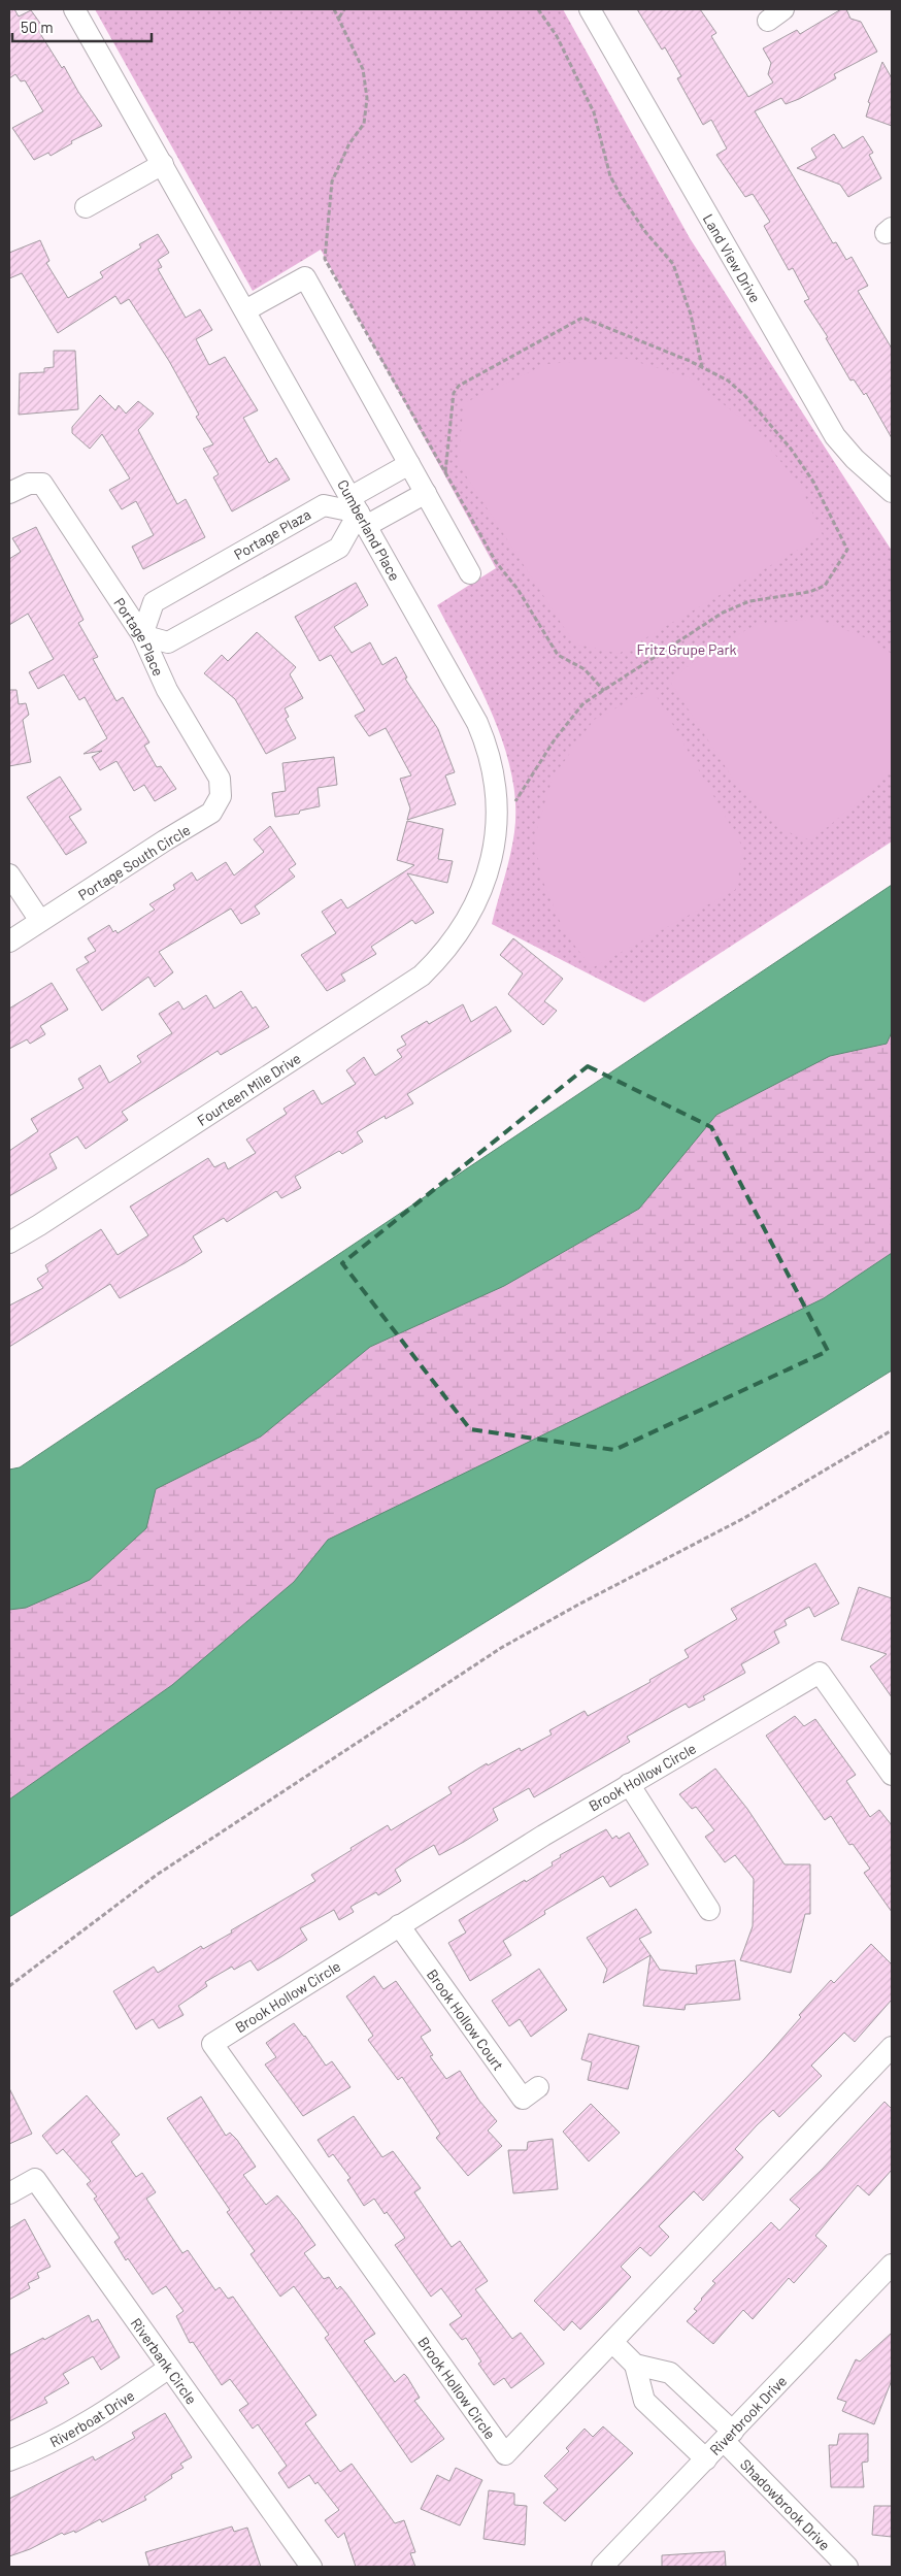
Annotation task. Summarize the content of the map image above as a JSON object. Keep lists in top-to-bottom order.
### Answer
{
  "streets": {
    "street": [
      "Land View Drive",
      "Cumberland Place",
      "Portage Plaza",
      "Portage Place",
      "Portage South Circle",
      "Fourteen Mile Drive",
      "Brook Hollow Circle",
      "Brook Hollow Court",
      "Riverbank Circle",
      "Riverbrook Drive",
      "Riverboat Drive",
      "Shadowbrook Drive"
    ]
  },
  "crossings": [
    ["Cumberland Place", "Portage Plaza"],
    ["Cumberland Place", "Fourteen Mile Drive"],
    ["Portage Plaza", "Portage Place"],
    ["Portage Place", "Portage South Circle"],
    ["Brook Hollow Circle", "Brook Hollow Court"],
    ["Riverbank Circle", "Riverboat Drive"],
    ["Riverbrook Drive", "Shadowbrook Drive"]
  ],
  "parks": ["Fritz Grupe Park"],
  "scale_bar": "50 m"
}
